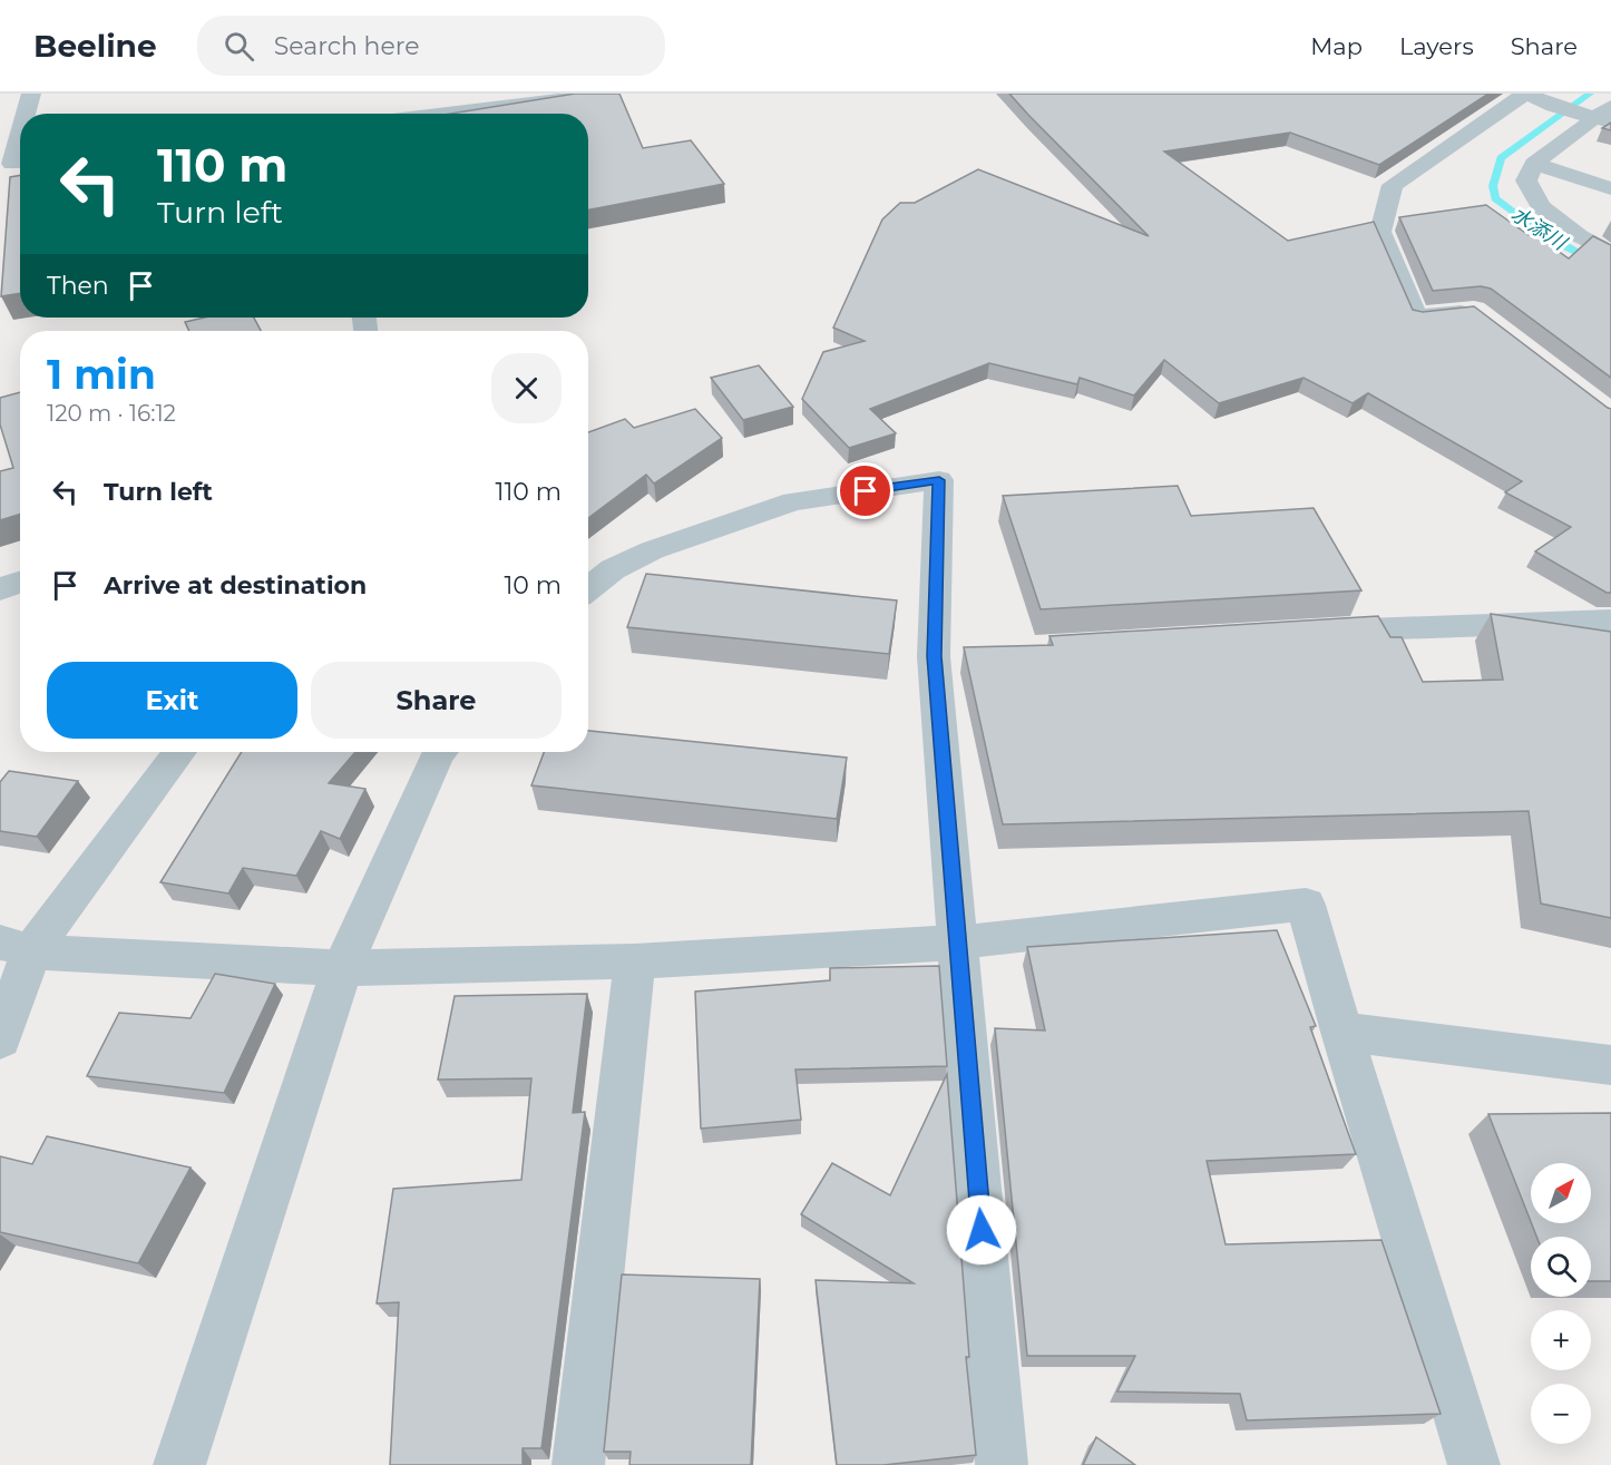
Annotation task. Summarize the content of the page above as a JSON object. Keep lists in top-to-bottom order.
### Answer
{
  "water": ["水添川"],
  "north": "top right",
  "page": {
    "header": "Beeline",
    "search": "Search here",
    "nav": ["Map", "Layers", "Share"],
    "turn": ["110 m", "Turn left"],
    "then": "Then",
    "heading": ["1 min", "120 m · 16:12"],
    "list": [
      {
        "name": "Turn left",
        "value": "110 m"
      },
      {
        "name": "Arrive at destination",
        "value": "10 m"
      }
    ],
    "buttons": ["Exit", "Share"],
    "map_buttons": ["+", "−"]
  }
}
